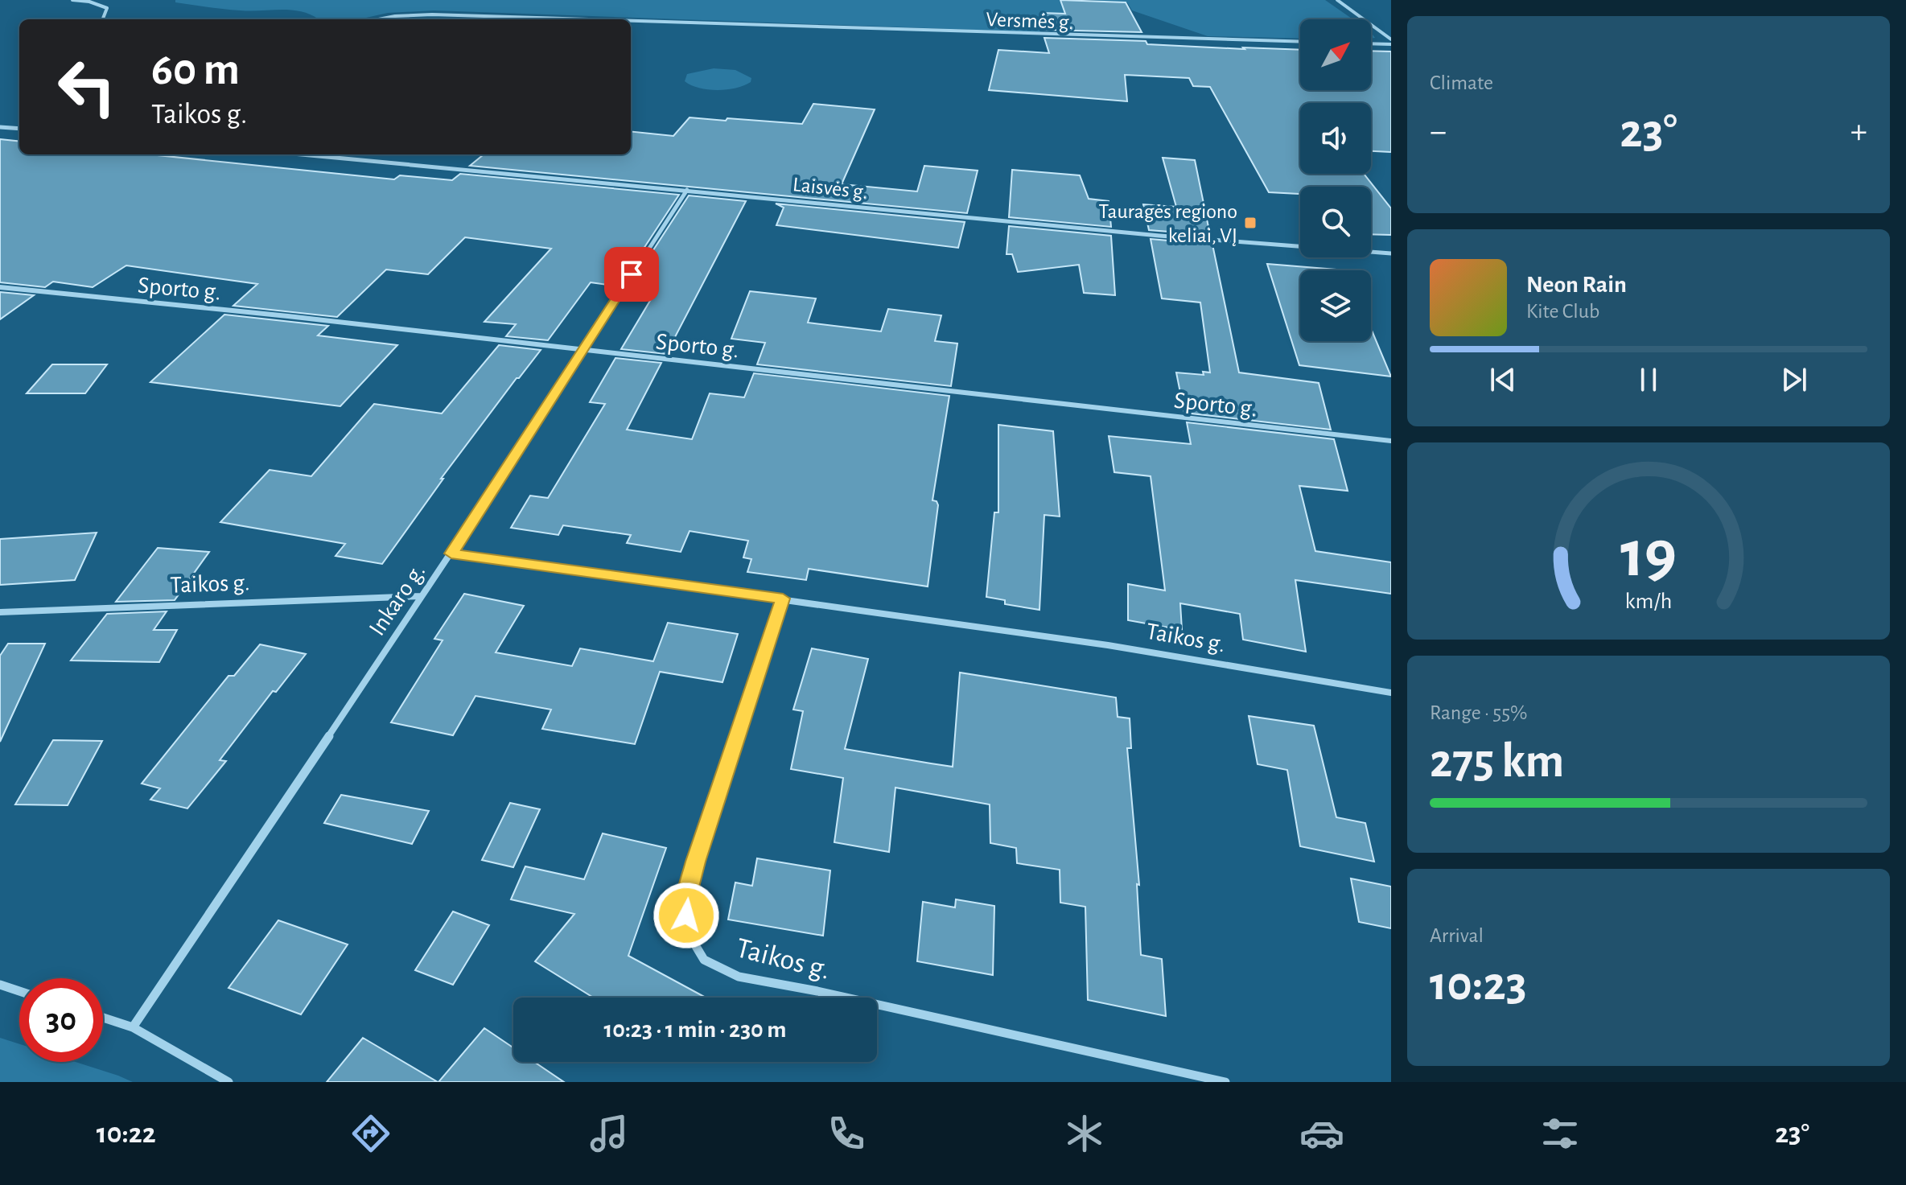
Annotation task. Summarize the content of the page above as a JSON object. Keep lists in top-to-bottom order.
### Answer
{
  "streets": {
    "street": [
      "Versmės g.",
      "Laisvės g.",
      "Sporto g.",
      "Taikos g.",
      "Inkaro g."
    ]
  },
  "crossings": [
    ["Laisvės g.", "Inkaro g."],
    ["Sporto g.", "Inkaro g."],
    ["Taikos g.", "Inkaro g."]
  ],
  "places": {
    "transit": ["Tauragės regiono keliai, VĮ"]
  },
  "north": "top right",
  "page": {
    "tile": [
      "Climate",
      ["Range · 55%", "275 km"],
      ["Arrival", "10:23"]
    ],
    "turn": ["60 m", "Taikos g."],
    "heat": ["−", "23°", "+"],
    "song": ["Neon Rain", "Kite Club"],
    "limit": "30",
    "trip": "10:23 · 1 min · 230 m",
    "tabs": ["10:22", "23°"],
    "gauge": ["19", "km/h"]
  }
}
